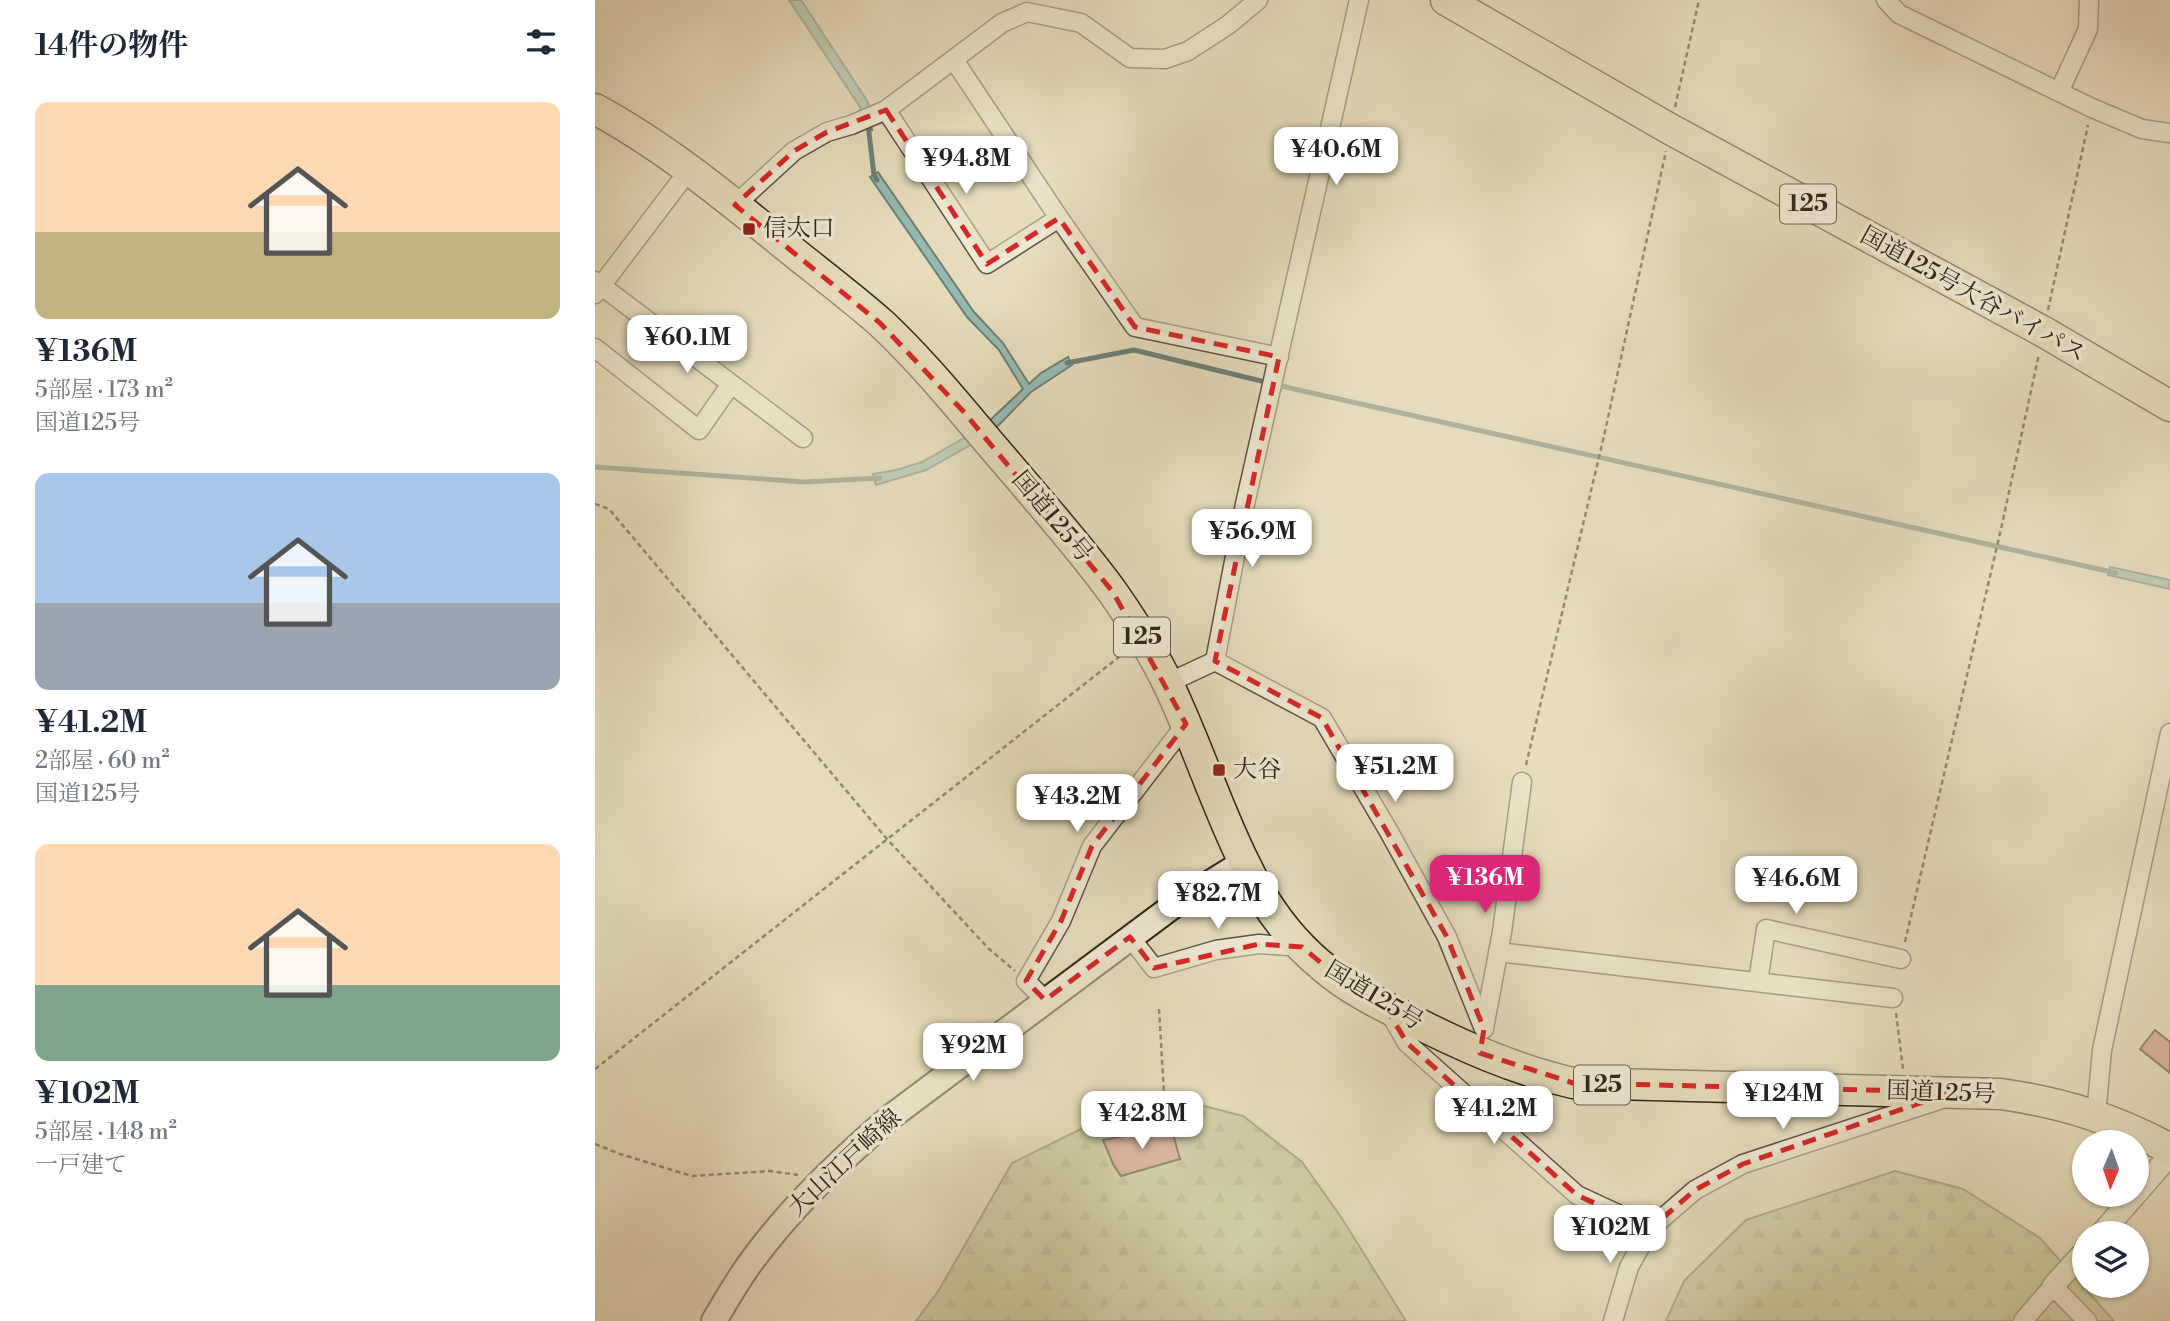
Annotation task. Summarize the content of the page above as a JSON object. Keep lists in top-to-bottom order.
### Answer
{
  "streets": {
    "highway": ["125", "国道125号大谷バイパス", "国道125号"],
    "main road": ["大山江戸崎線"]
  },
  "crossings": [
    ["国道125号", "大山江戸崎線"]
  ],
  "places": {
    "transit": ["信太口", "大谷"]
  },
  "north": "bottom",
  "page": {
    "heading": "14件の物件",
    "list": [
      {
        "name": "¥136M",
        "note": "5部屋 · 173 m² · 国道125号"
      },
      {
        "name": "¥41.2M",
        "note": "2部屋 · 60 m² · 国道125号"
      },
      {
        "name": "¥102M",
        "note": "5部屋 · 148 m² · 一戸建て"
      }
    ],
    "price": [
      "¥40.6M",
      "¥94.8M",
      "¥60.1M",
      "¥56.9M",
      "¥51.2M",
      "¥43.2M",
      "¥136M",
      "¥46.6M",
      "¥82.7M",
      "¥92M",
      "¥124M",
      "¥41.2M",
      "¥42.8M",
      "¥102M"
    ]
  }
}
